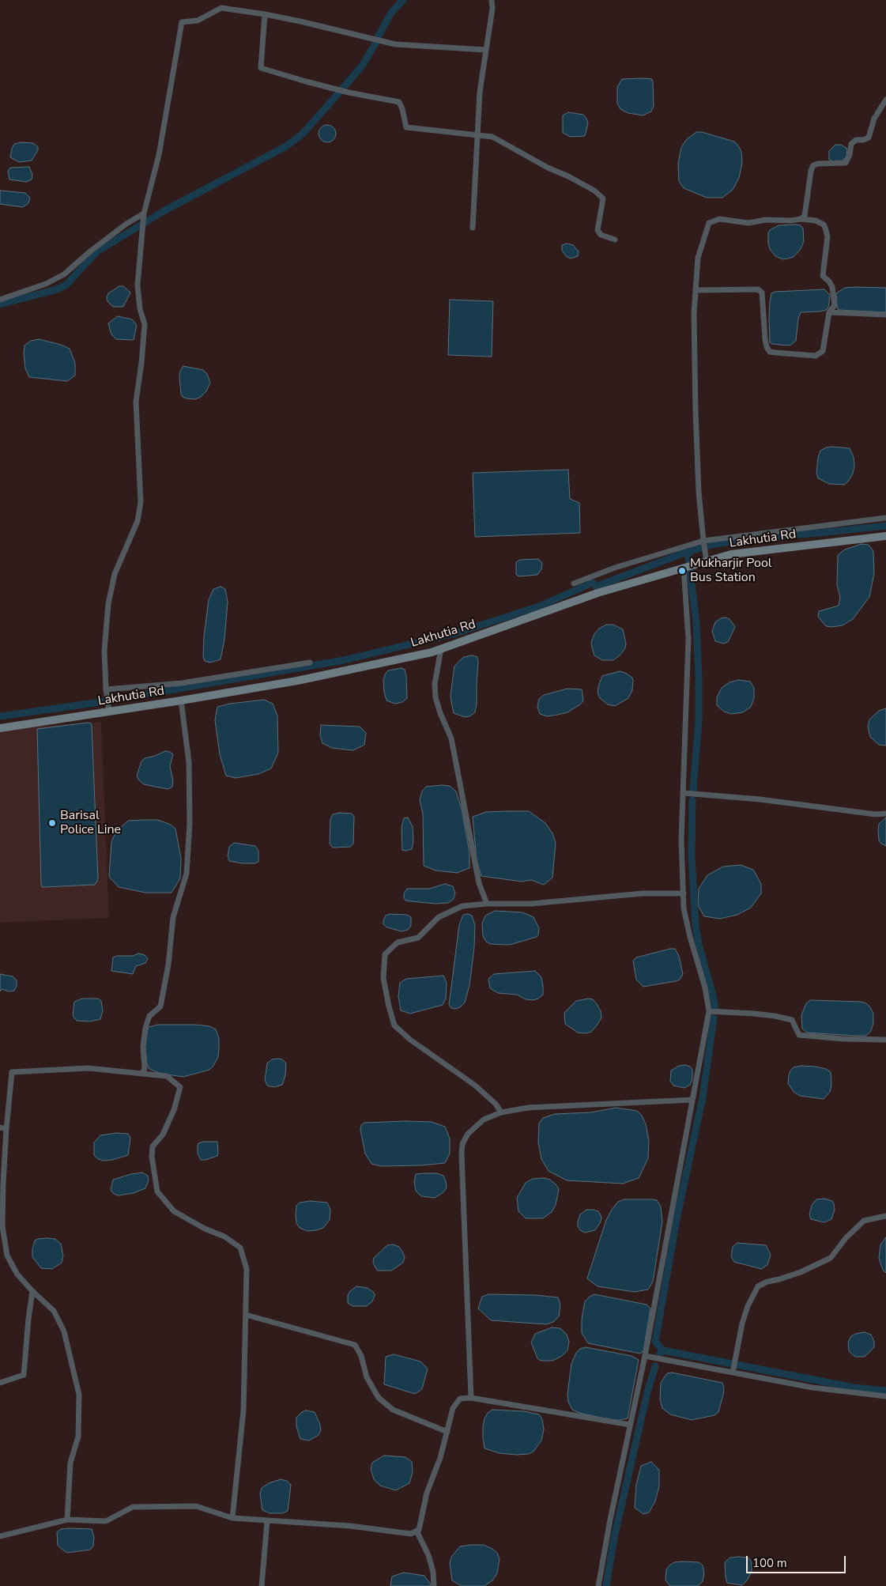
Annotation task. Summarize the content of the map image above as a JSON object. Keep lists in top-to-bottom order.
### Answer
{
  "streets": {
    "street": ["Lakhutia Rd"]
  },
  "places": ["Mukharjir Pool Bus Station", "Barisal Police Line"],
  "scale_bar": "100 m"
}
